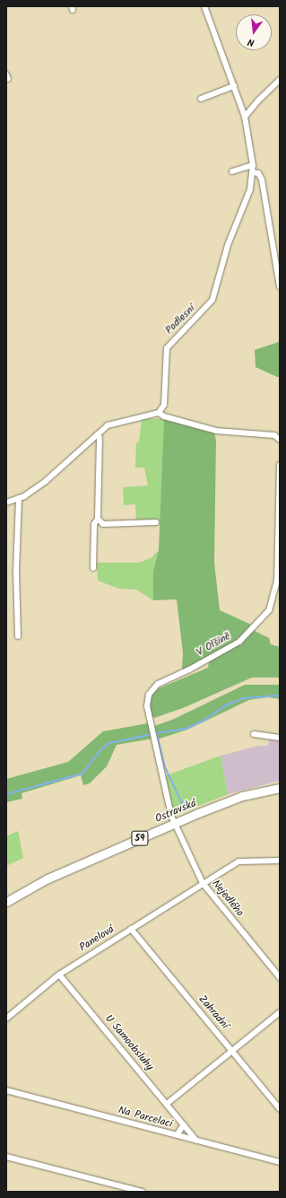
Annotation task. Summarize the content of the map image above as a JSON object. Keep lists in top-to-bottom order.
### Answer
{
  "streets": {
    "main road": ["Ostravská", "59"],
    "street": [
      "Podlesní",
      "V Olšině",
      "Nejedlého",
      "Panelová",
      "Zahradní",
      "U Samoobsluhy",
      "Na Parcelaci"
    ]
  },
  "crossings": [
    ["V Olšině", "Ostravská"],
    ["V Olšině", "Nejedlého"],
    ["Ostravská", "Nejedlého"],
    ["Nejedlého", "Panelová"],
    ["Panelová", "Zahradní"],
    ["Panelová", "U Samoobsluhy"],
    ["U Samoobsluhy", "Na Parcelaci"]
  ],
  "north": "bottom"
}
